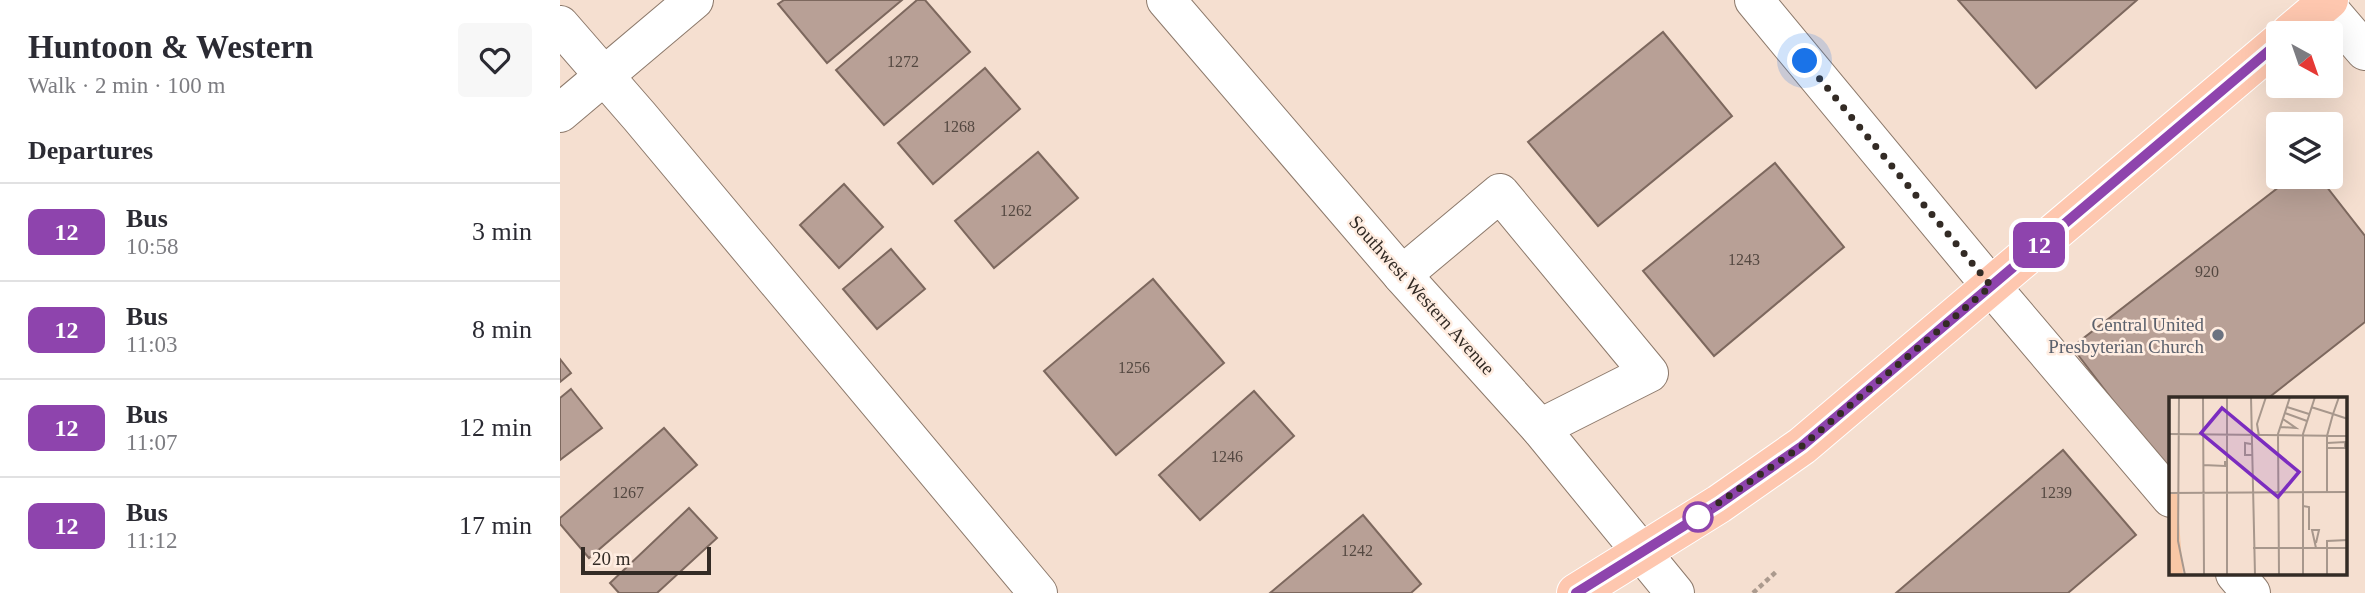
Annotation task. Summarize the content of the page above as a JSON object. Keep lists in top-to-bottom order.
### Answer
{
  "streets": {
    "street": ["Southwest Western Avenue"]
  },
  "places": ["Central United Presbyterian Church"],
  "lines": ["bus line 12"],
  "house_numbers": [
    "1272",
    "1268",
    "1262",
    "1243",
    "920",
    "1256",
    "1246",
    "1267",
    "1239",
    "1242"
  ],
  "scale_bar": "20 m",
  "north": "bottom right",
  "page": {
    "heading": [
      ["Huntoon & Western", "Walk · 2 min · 100 m"],
      "Departures"
    ],
    "on_map": "12",
    "list": [
      {
        "mark": "12",
        "name": "Bus",
        "note": "10:58",
        "value": "3 min"
      },
      {
        "mark": "12",
        "name": "Bus",
        "note": "11:03",
        "value": "8 min"
      },
      {
        "mark": "12",
        "name": "Bus",
        "note": "11:07",
        "value": "12 min"
      },
      {
        "mark": "12",
        "name": "Bus",
        "note": "11:12",
        "value": "17 min"
      }
    ],
    "scale": "20 m"
  }
}
